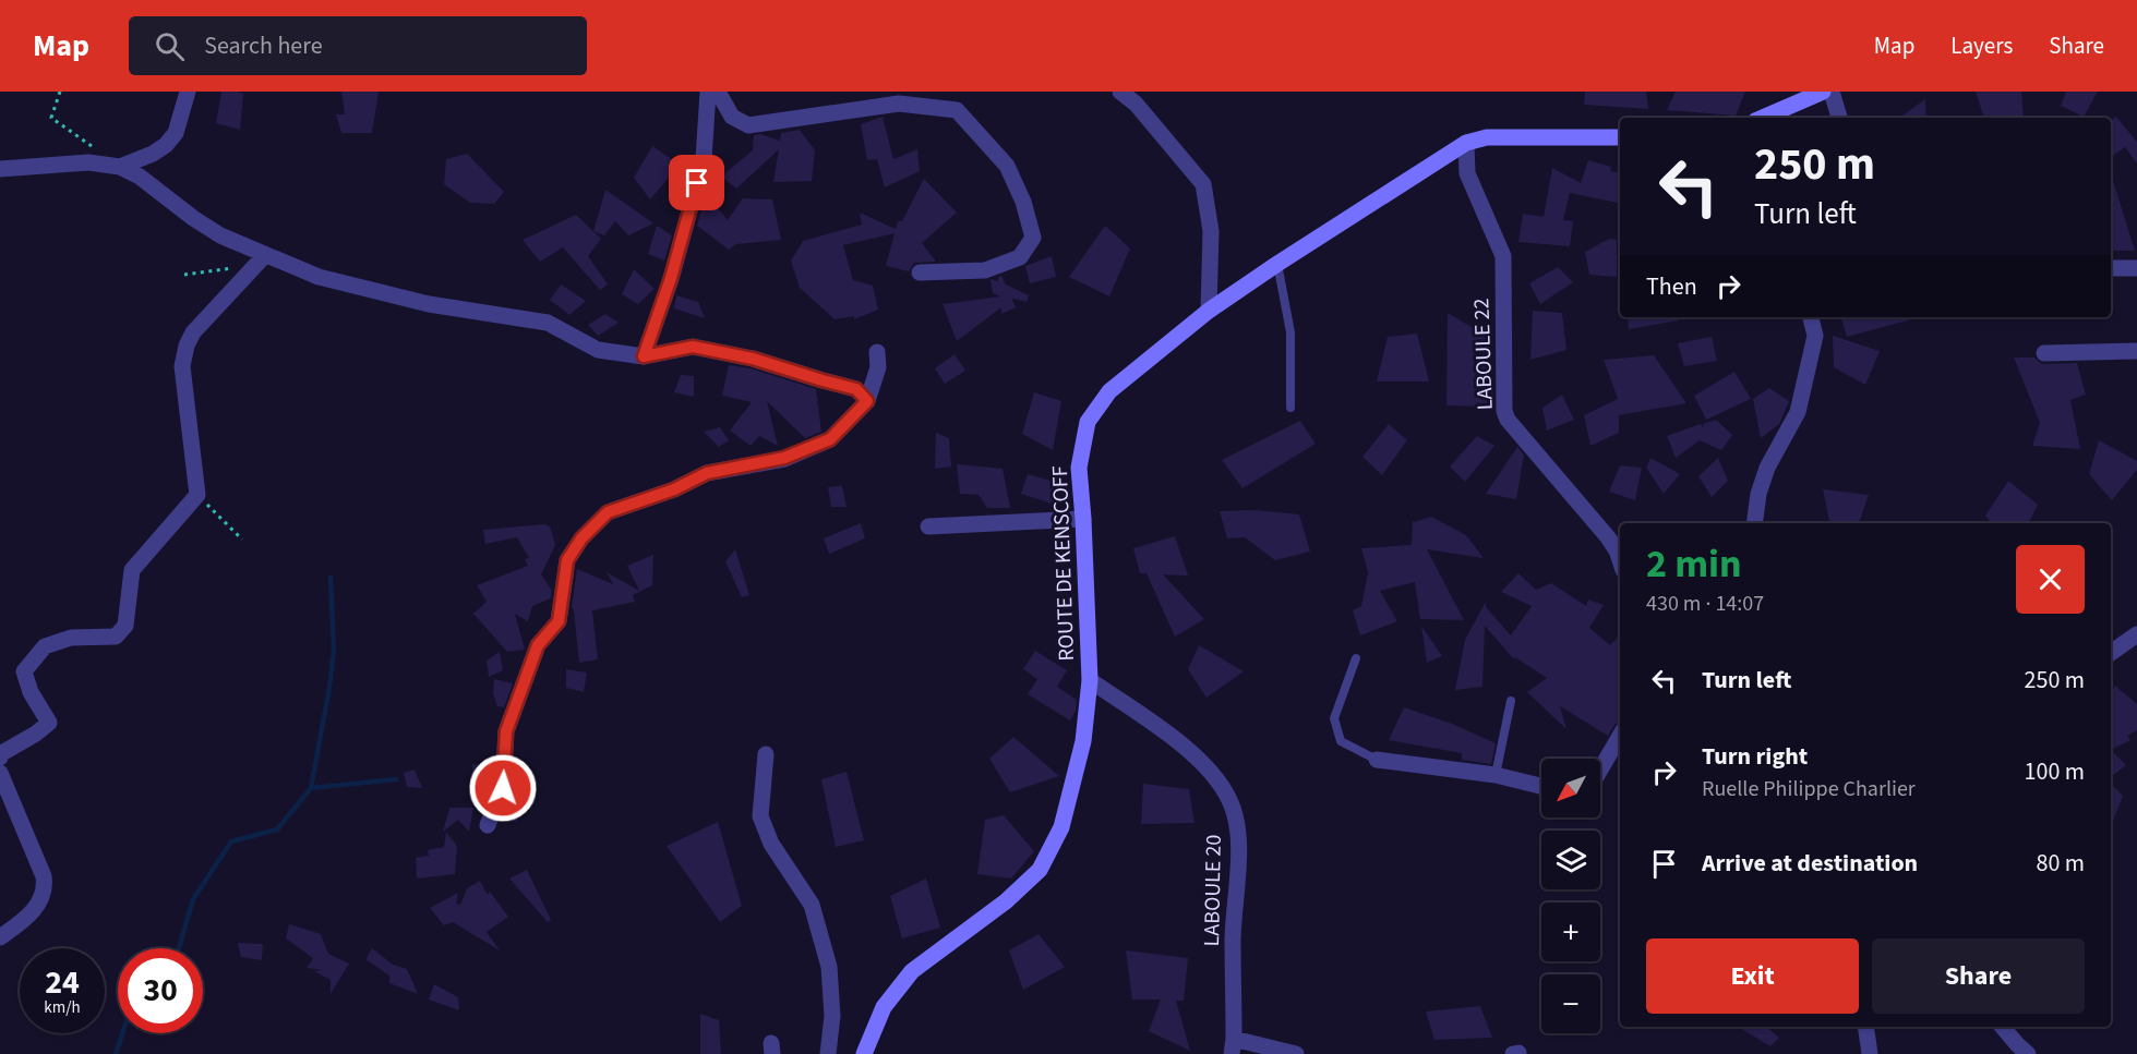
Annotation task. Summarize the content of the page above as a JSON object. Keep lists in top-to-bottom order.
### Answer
{
  "streets": {
    "main road": ["ROUTE DE KENSCOFF"],
    "street": ["LABOULE 22", "LABOULE 20"]
  },
  "crossings": [
    ["LABOULE 22", "ROUTE DE KENSCOFF"],
    ["ROUTE DE KENSCOFF", "LABOULE 20"]
  ],
  "north": "bottom left",
  "page": {
    "header": "Map",
    "search": "Search here",
    "nav": ["Map", "Layers", "Share"],
    "turn": ["250 m", "Turn left"],
    "then": "Then",
    "heading": ["2 min", "430 m · 14:07"],
    "list": [
      {
        "name": "Turn left",
        "value": "250 m"
      },
      {
        "name": "Turn right",
        "note": "Ruelle Philippe Charlier",
        "value": "100 m"
      },
      {
        "name": "Arrive at destination",
        "value": "80 m"
      }
    ],
    "map_buttons": ["+", "−"],
    "buttons": ["Exit", "Share"],
    "speed": "24 km/h",
    "limit": "30"
  }
}
